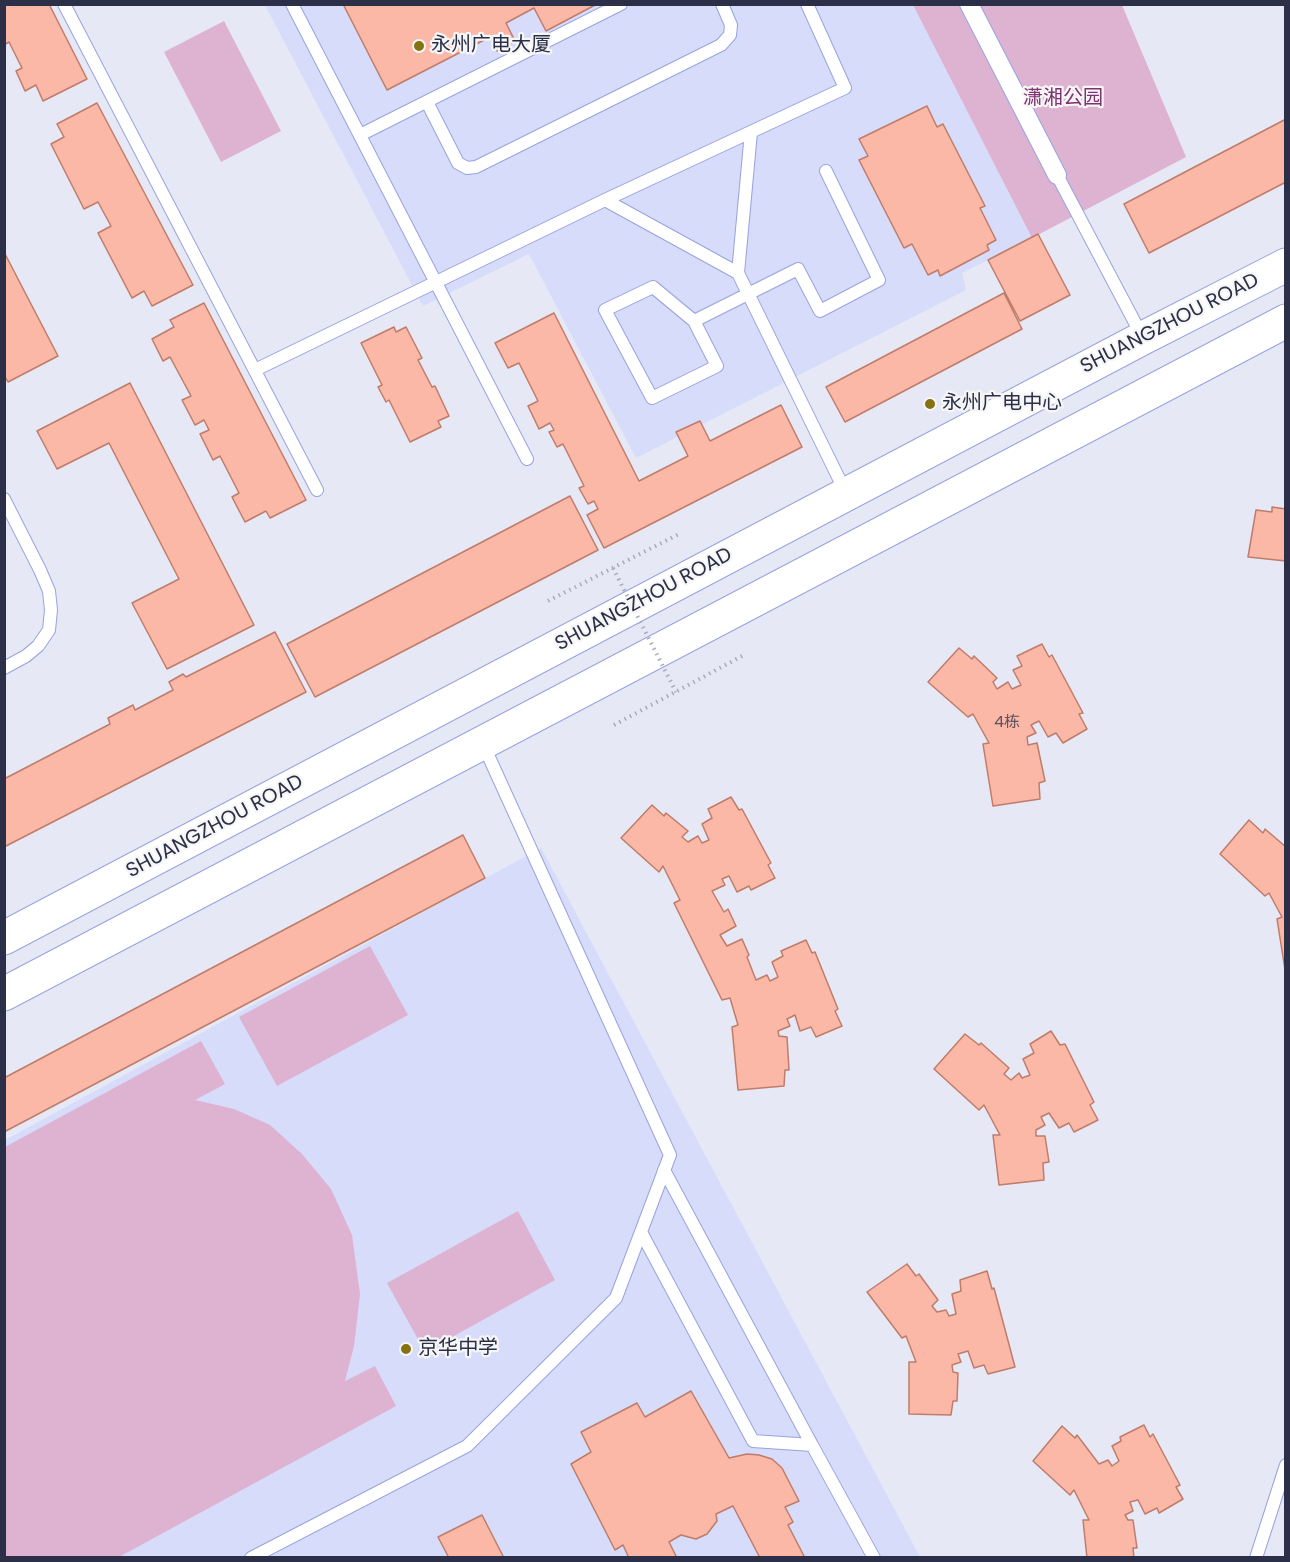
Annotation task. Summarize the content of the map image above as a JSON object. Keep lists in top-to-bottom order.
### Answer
{
  "streets": {
    "main road": ["SHUANGZHOU ROAD"]
  },
  "parks": ["潇湘公园"],
  "places": ["永州广电大厦", "永州广电中心", "京华中学"],
  "house_numbers": ["4栋"]
}
